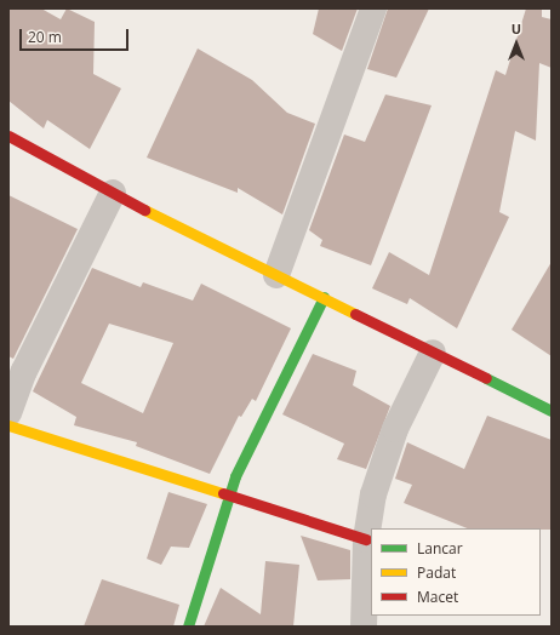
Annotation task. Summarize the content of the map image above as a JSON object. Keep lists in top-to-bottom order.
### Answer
{
  "legend": ["Lancar", "Padat", "Macet"],
  "scale_bar": "20 m",
  "north": "top"
}
